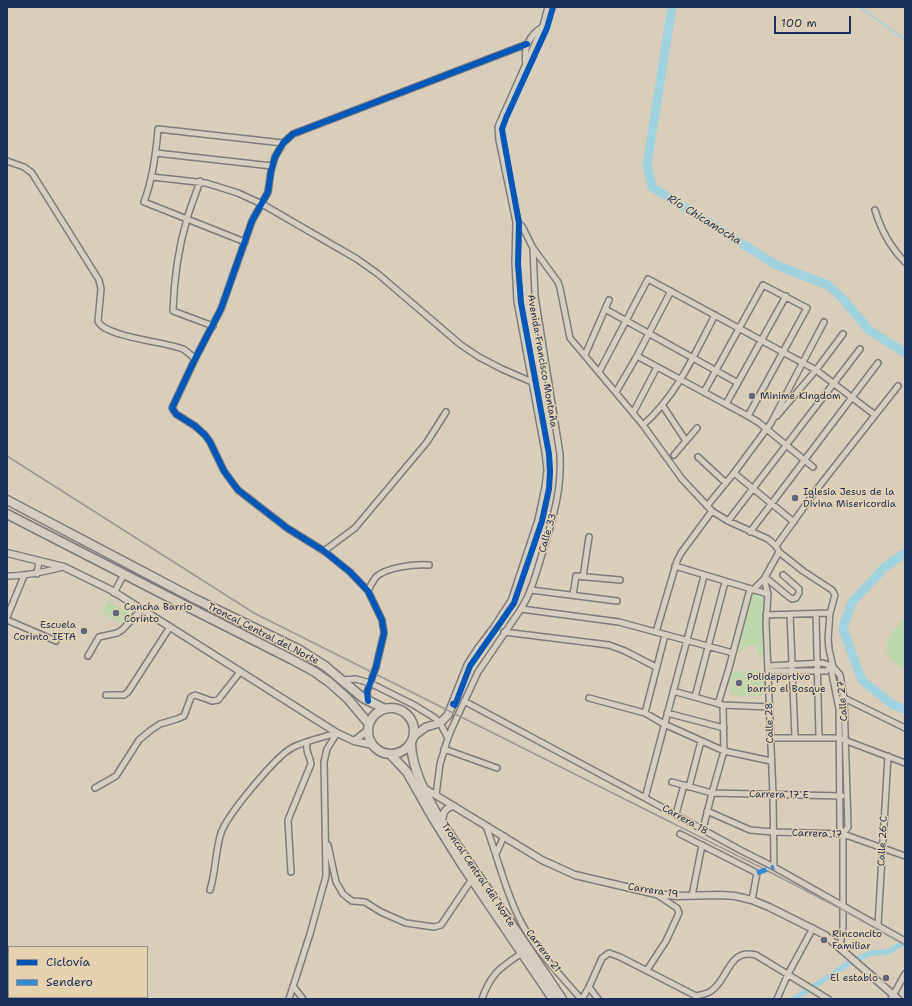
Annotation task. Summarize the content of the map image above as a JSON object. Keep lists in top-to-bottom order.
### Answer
{
  "streets": {
    "highway": ["Troncal Central del Norte"],
    "main road": ["Avenida Francisco Montaña"],
    "street": [
      "Calle 33",
      "Calle 27",
      "Calle 28",
      "Carrera 17 E",
      "Carrera 18",
      "Carrera 17",
      "Calle 26 C",
      "Carrera 19",
      "Carrera 21"
    ]
  },
  "crossings": [
    ["Calle 33", "Carrera 18"],
    ["Calle 33", "Carrera 19"],
    ["Troncal Central del Norte", "Carrera 19"],
    ["Calle 27", "Carrera 17 E"],
    ["Calle 27", "Carrera 18"],
    ["Calle 27", "Carrera 17"],
    ["Calle 27", "Carrera 19"],
    ["Calle 28", "Carrera 17 E"],
    ["Calle 28", "Carrera 18"],
    ["Calle 28", "Carrera 17"],
    ["Carrera 18", "Calle 26 C"],
    ["Carrera 17", "Calle 26 C"],
    ["Carrera 19", "Carrera 21"]
  ],
  "water": ["Río Chicamocha"],
  "places": [
    "Minime Kingdom",
    "Iglesia Jesus de la Divina Misericordia",
    "Cancha Barrio Corinto",
    "Escuela Corinto IETA",
    "Polideportivo barrio el Bosque",
    "Rinconcito Familiar",
    "El establo"
  ],
  "legend": ["Ciclovía", "Sendero"],
  "scale_bar": "100 m"
}
